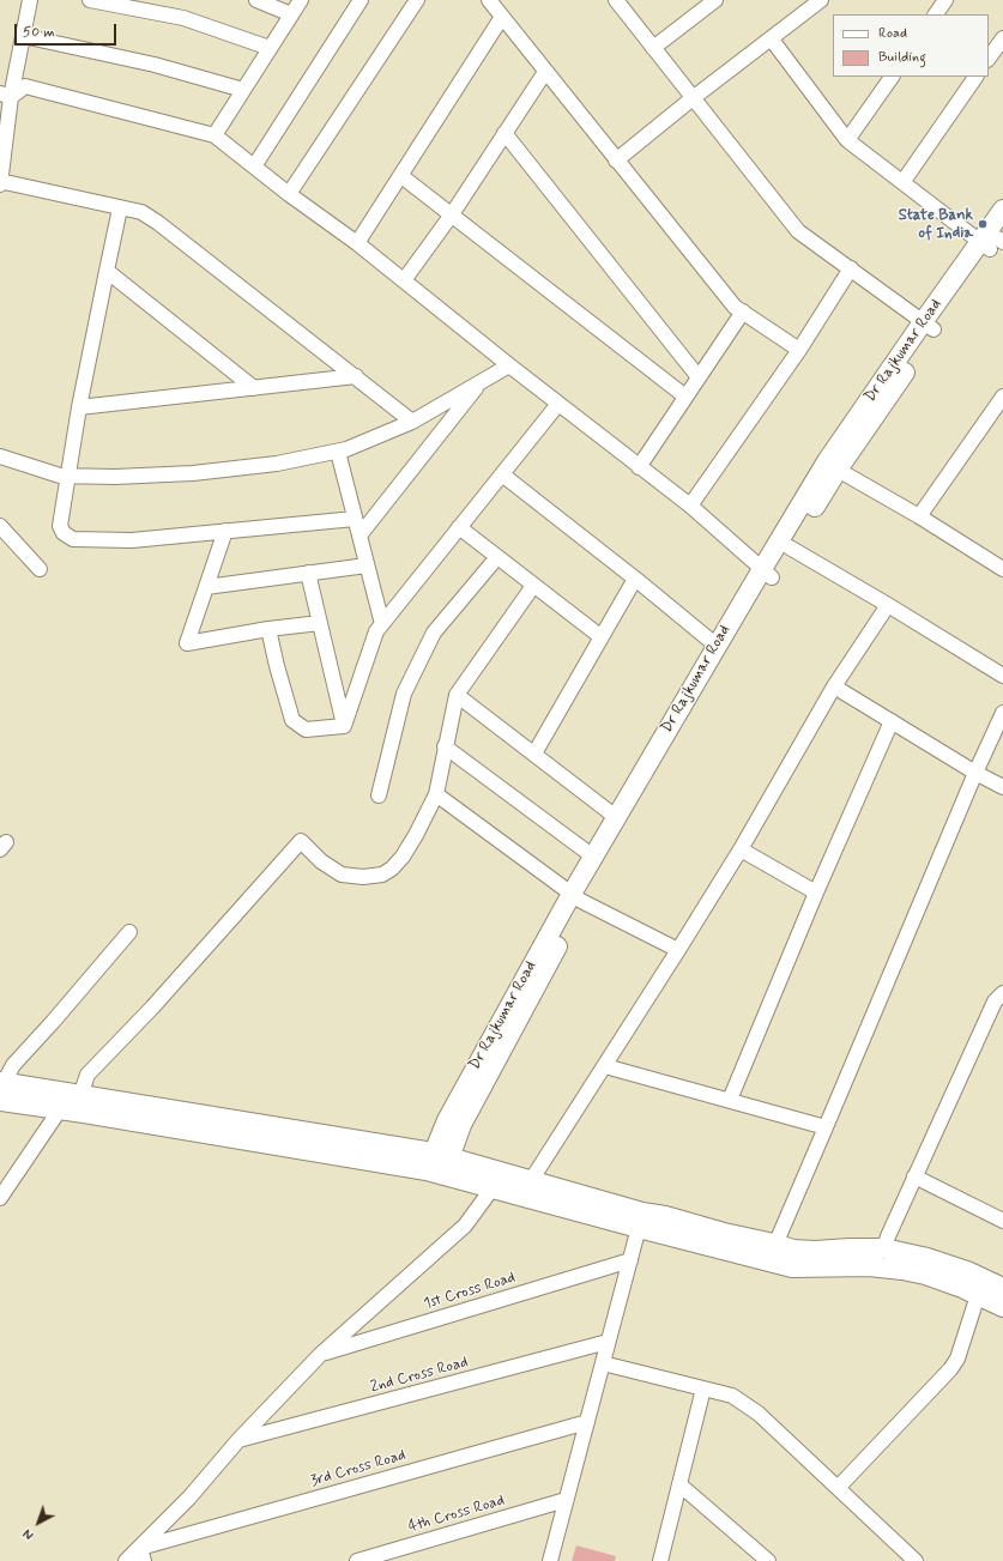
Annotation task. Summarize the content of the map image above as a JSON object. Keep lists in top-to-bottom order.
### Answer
{
  "streets": {
    "main road": ["Dr Rajkumar Road"],
    "street": [
      "1st Cross Road",
      "2nd Cross Road",
      "3rd Cross Road",
      "4th Cross Road"
    ]
  },
  "places": ["State Bank of India"],
  "legend": ["Road", "Building"],
  "scale_bar": "50 m",
  "north": "bottom left"
}
